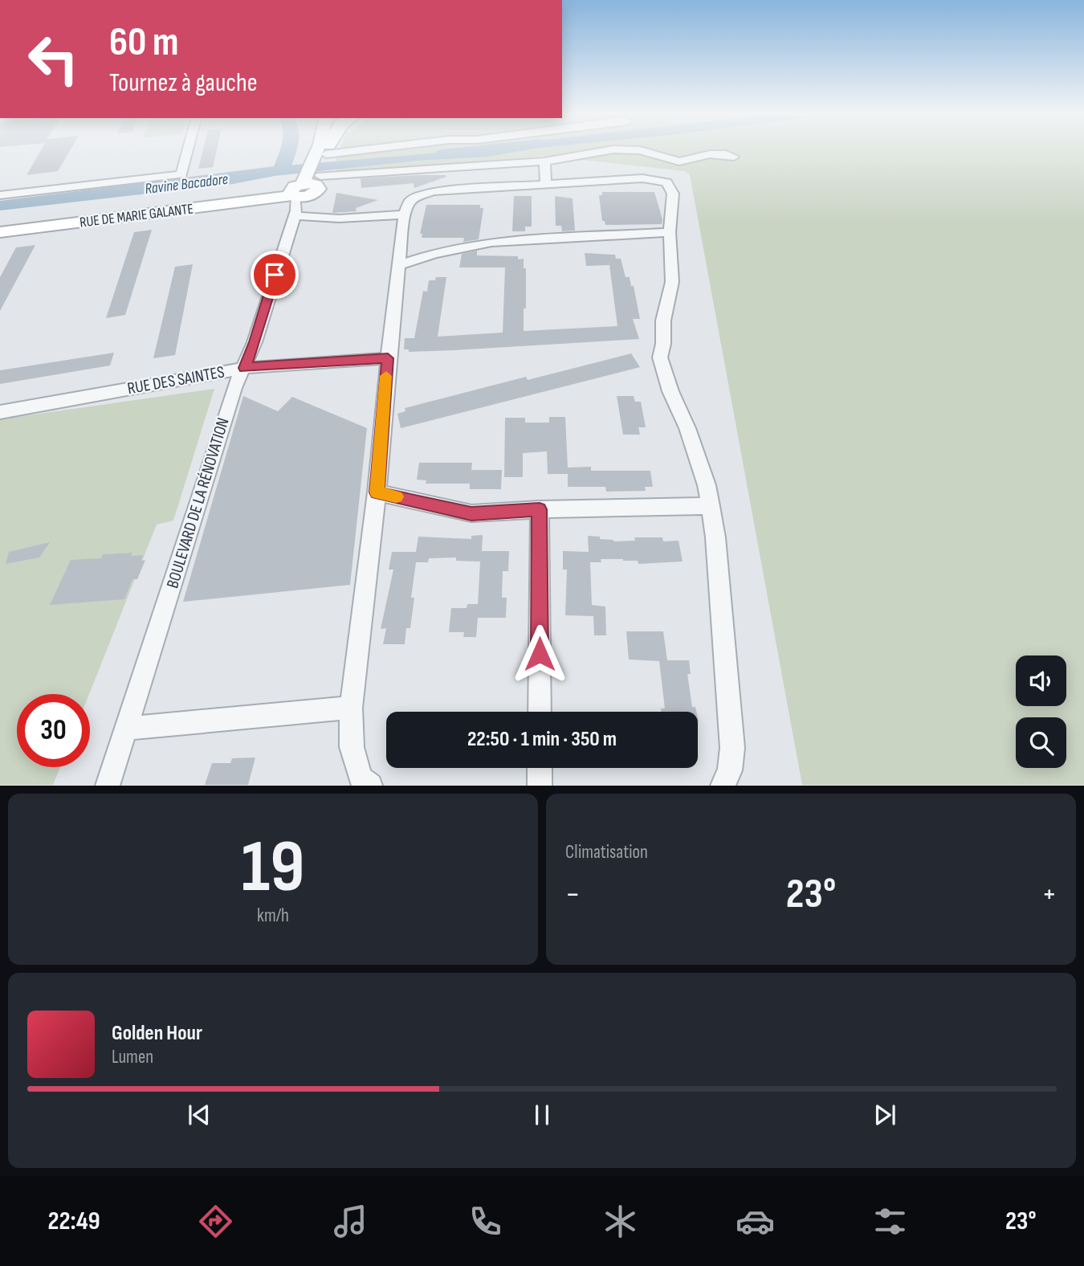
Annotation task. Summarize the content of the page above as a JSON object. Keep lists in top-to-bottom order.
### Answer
{
  "streets": {
    "main road": ["RUE DE MARIE GALANTE", "BOULEVARD DE LA RÉNOVATION"],
    "street": ["RUE DES SAINTES"]
  },
  "crossings": [
    ["RUE DE MARIE GALANTE", "BOULEVARD DE LA RÉNOVATION"],
    ["RUE DES SAINTES", "BOULEVARD DE LA RÉNOVATION"]
  ],
  "water": ["Ravine Bacadore"],
  "page": {
    "turn": ["60 m", "Tournez à gauche"],
    "limit": "30",
    "trip": "22:50 · 1 min · 350 m",
    "tile": [
      ["19", "km/h"],
      "Climatisation"
    ],
    "heat": ["−", "23°", "+"],
    "song": ["Golden Hour", "Lumen"],
    "tabs": ["22:49", "23°"]
  }
}
